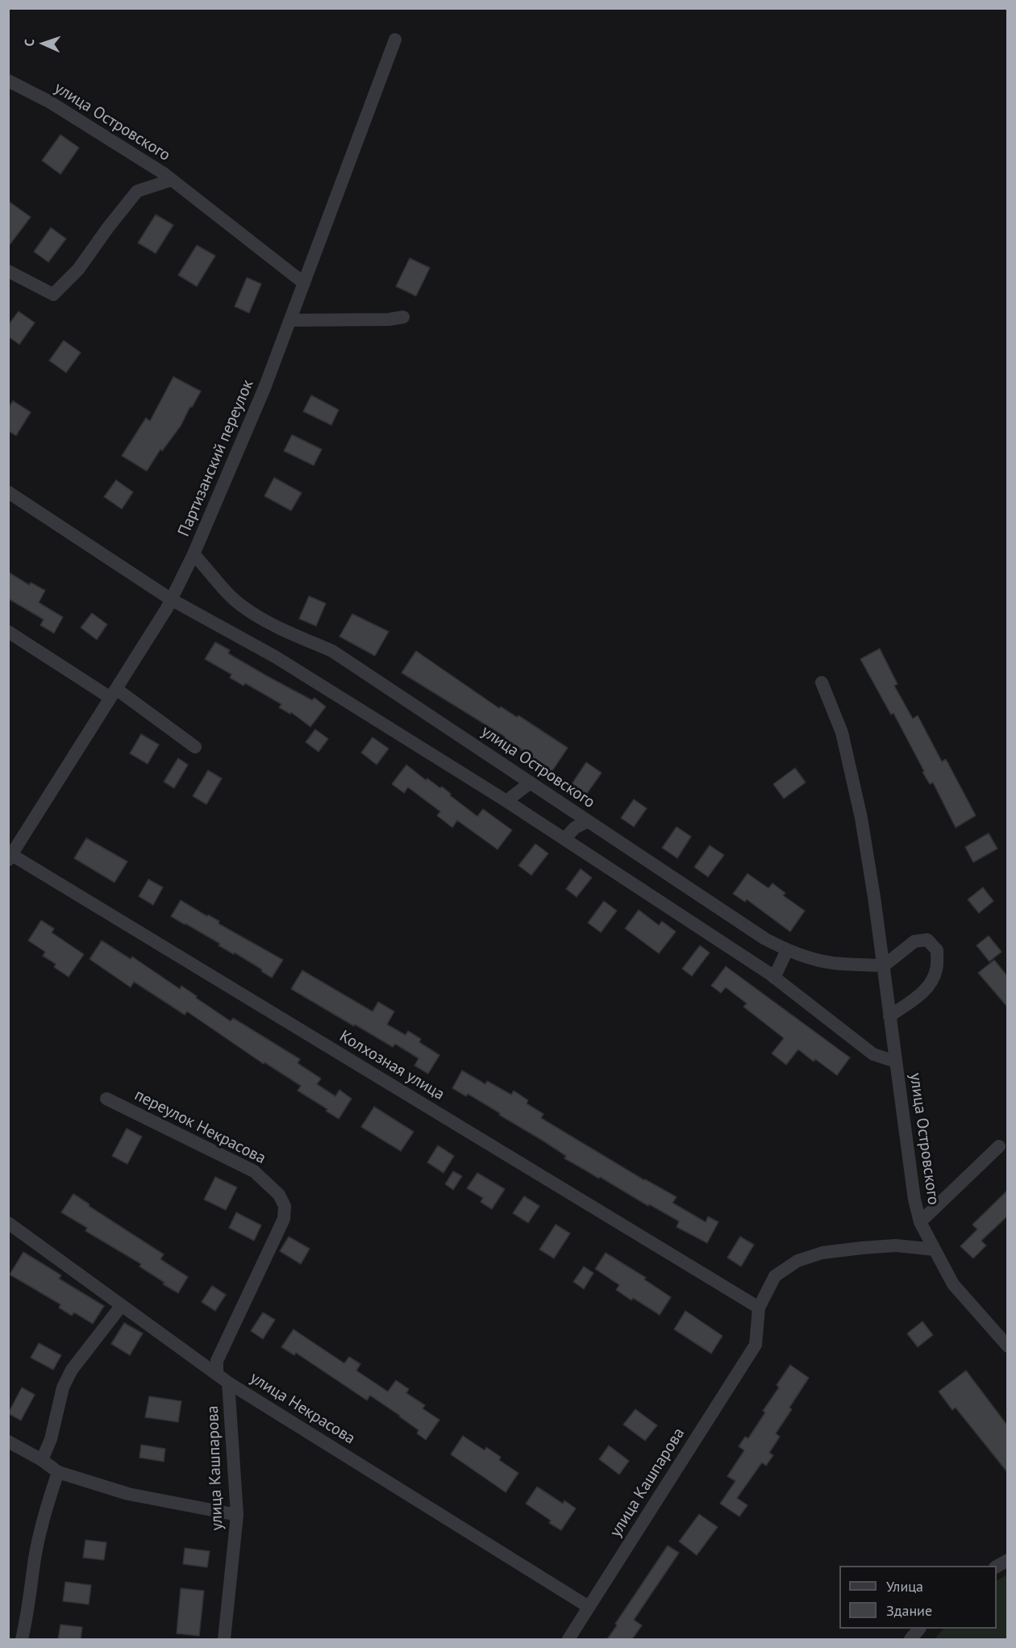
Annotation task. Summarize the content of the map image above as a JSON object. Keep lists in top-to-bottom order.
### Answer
{
  "streets": {
    "street": [
      "улица Островского",
      "Партизанский переулок",
      "Колхозная улица",
      "переулок Некрасова",
      "улица Некрасова",
      "улица Кашпарова"
    ]
  },
  "crossings": [
    ["улица Островского", "Партизанский переулок"],
    ["Партизанский переулок", "Колхозная улица"],
    ["Колхозная улица", "улица Кашпарова"],
    ["переулок Некрасова", "улица Некрасова"],
    ["переулок Некрасова", "улица Кашпарова"],
    ["улица Некрасова", "улица Кашпарова"]
  ],
  "legend": ["Улица", "Здание"],
  "north": "left"
}
